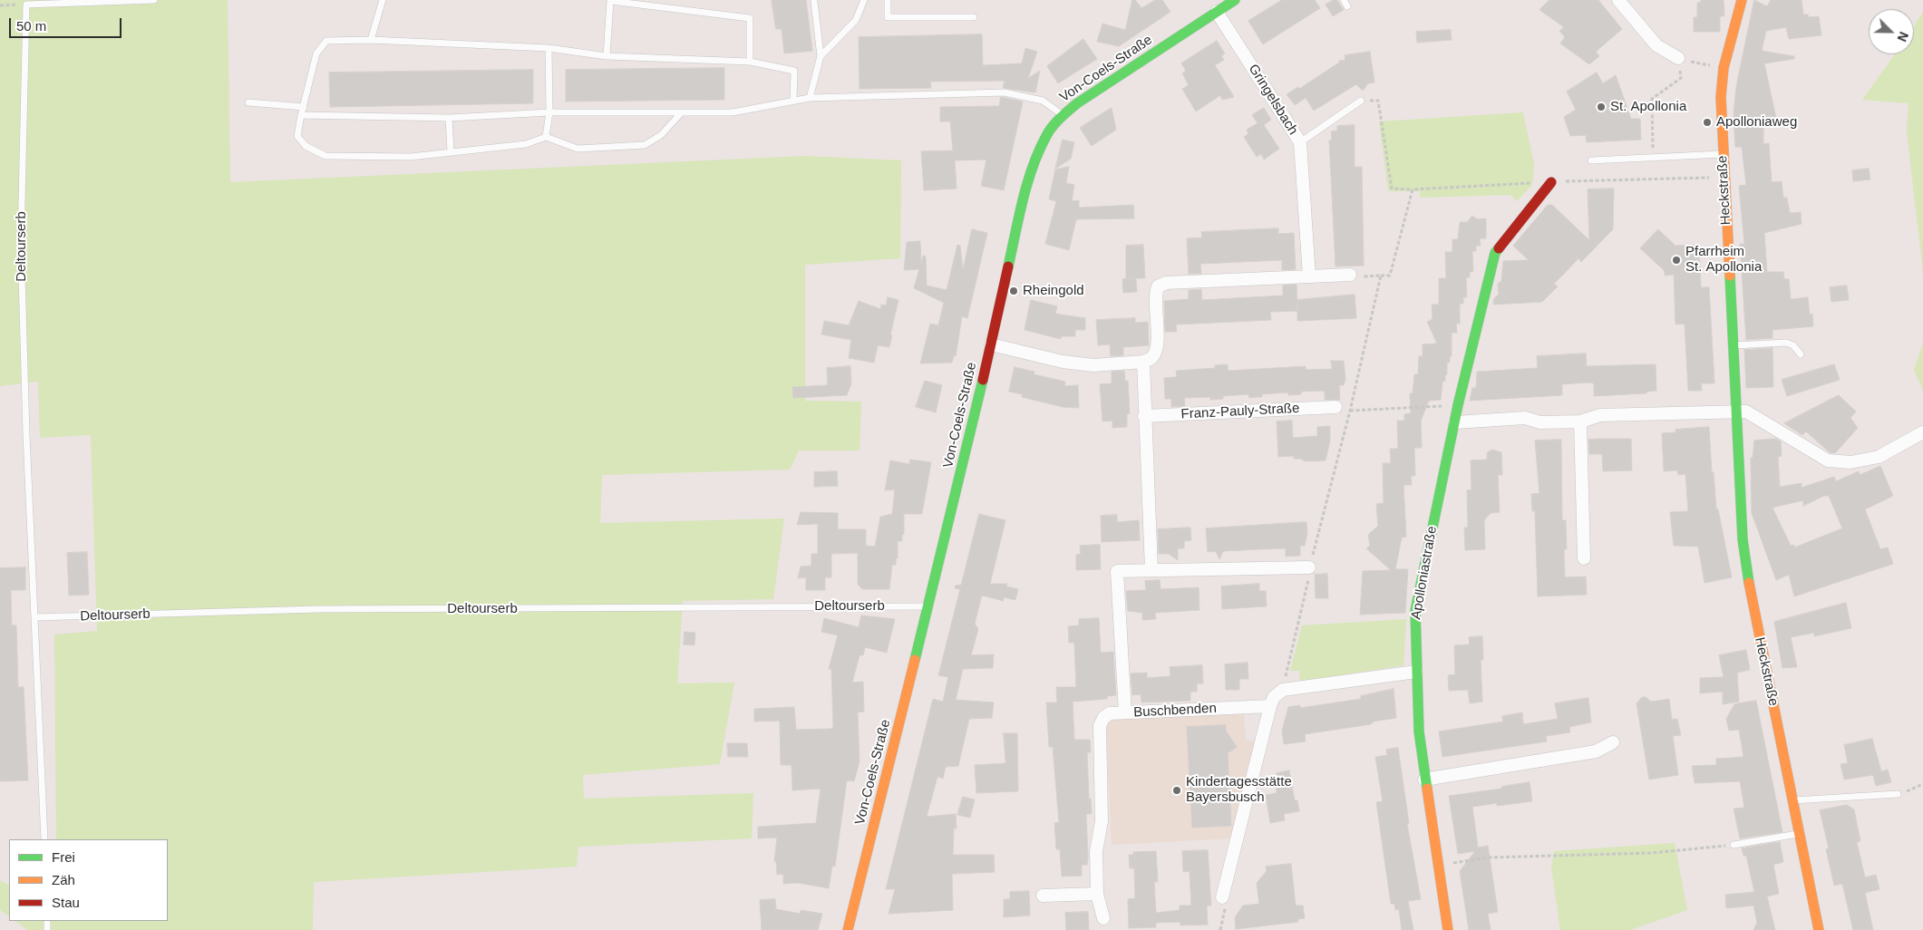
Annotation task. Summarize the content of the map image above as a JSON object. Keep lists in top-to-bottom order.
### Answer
{
  "streets": {
    "main road": ["Von-Coels-Straße", "Heckstraße", "Apolloniastraße"],
    "street": ["Gringelsbach", "Franz-Pauly-Straße", "Buschbenden"],
    "lane": ["Deltourserb"]
  },
  "crossings": [
    ["Von-Coels-Straße", "Gringelsbach"],
    ["Von-Coels-Straße", "Deltourserb"]
  ],
  "places": [
    "St. Apollonia",
    "Apolloniaweg",
    "Pfarrheim St. Apollonia",
    "Rheingold",
    "Kindertagesstätte Bayersbusch"
  ],
  "legend": ["Frei", "Zäh", "Stau"],
  "scale_bar": "50 m",
  "north": "bottom right"
}
